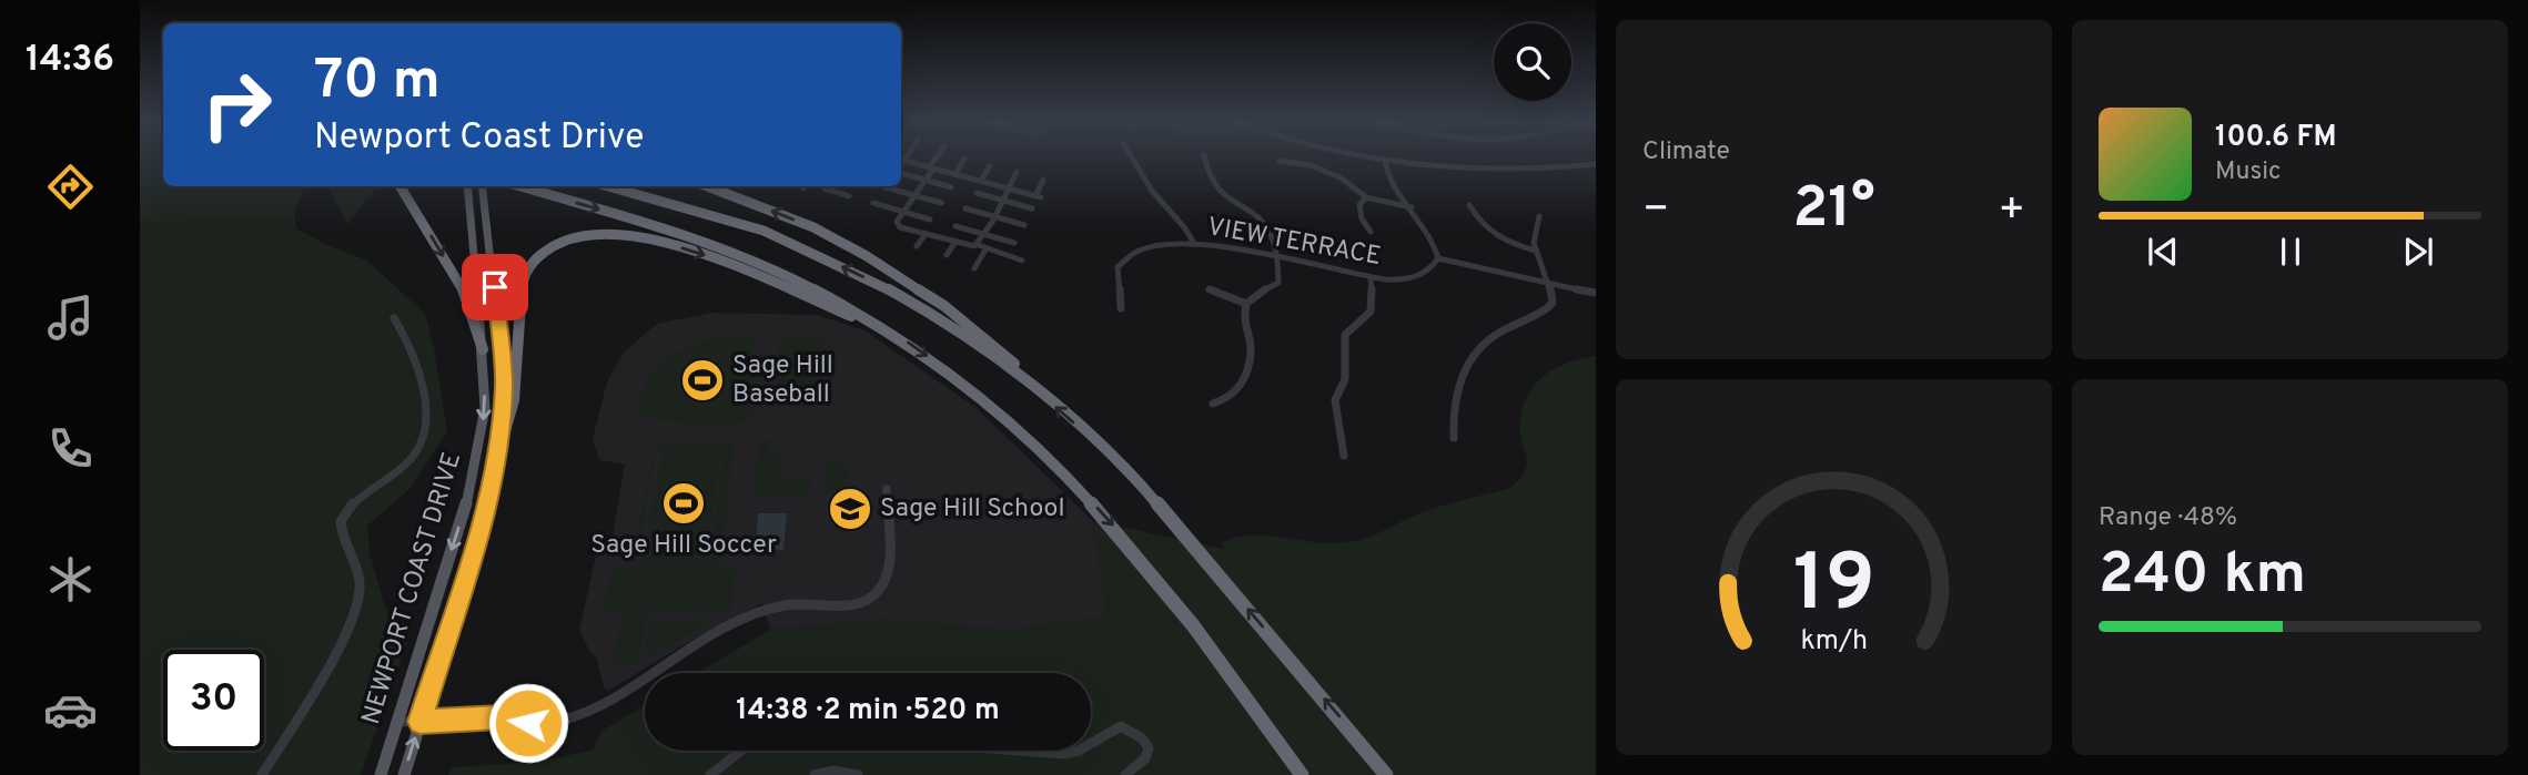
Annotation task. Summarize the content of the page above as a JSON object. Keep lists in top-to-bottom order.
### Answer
{
  "streets": {
    "main road": ["NEWPORT COAST DRIVE"],
    "street": ["VIEW TERRACE"]
  },
  "places": {
    "sports": ["Sage Hill Baseball", "Sage Hill Soccer"],
    "school or university": ["Sage Hill School"]
  },
  "page": {
    "tabs": "14:36",
    "tile": [
      "Climate",
      ["Range · 48%", "240 km"]
    ],
    "turn": ["70 m", "Newport Coast Drive"],
    "song": ["100.6 FM", "Music"],
    "heat": ["−", "21°", "+"],
    "limit": "30",
    "trip": "14:38 · 2 min · 520 m",
    "gauge": ["19", "km/h"]
  }
}
